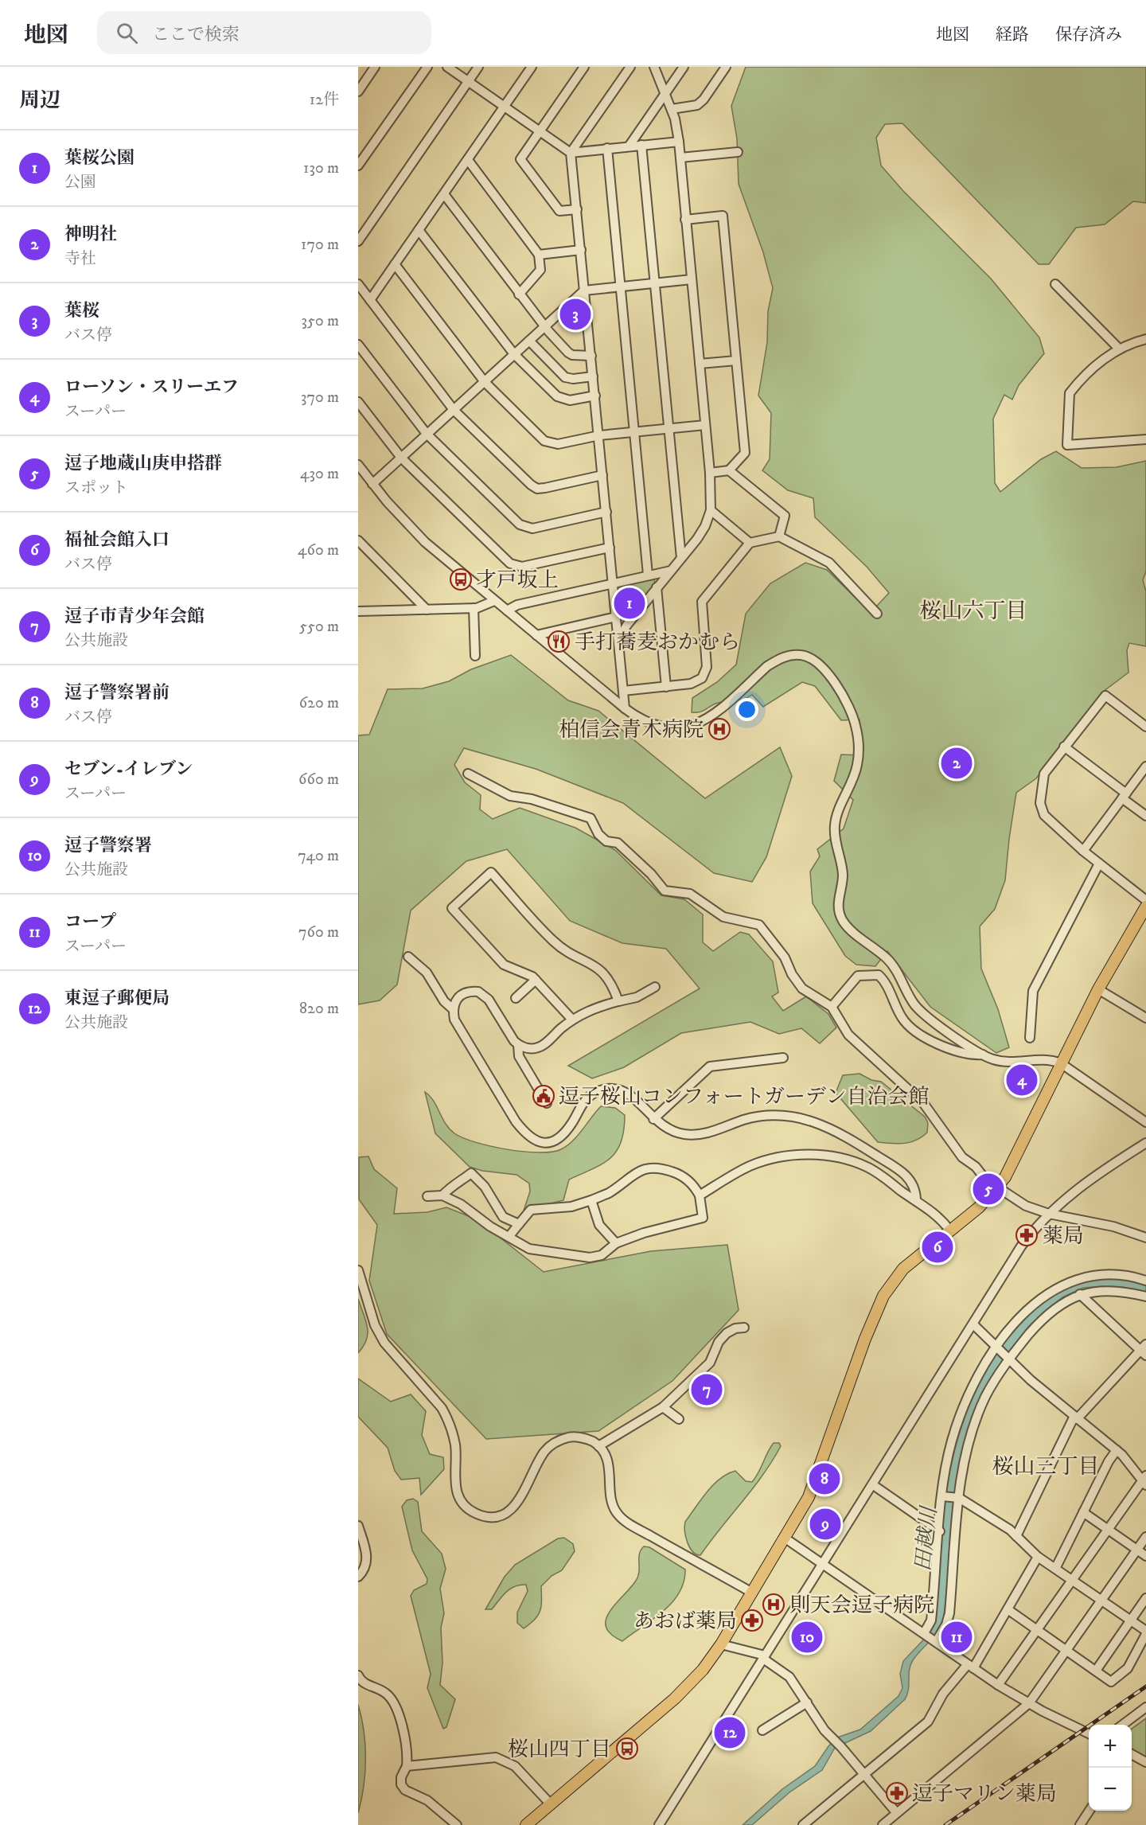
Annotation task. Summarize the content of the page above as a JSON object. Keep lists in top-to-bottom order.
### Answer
{
  "districts": ["桜山六丁目", "桜山三丁目"],
  "water": ["田越川"],
  "places": {
    "bus stop": ["才戸坂上", "桜山四丁目"],
    "restaurant": ["手打蕎麦おかむら"],
    "hospital": ["柏信会青木病院", "則天会逗子病院"],
    "public building": ["逗子桜山コンフォートガーデン自治会館"],
    "pharmacy": ["薬局", "あおば薬局", "逗子マリン薬局"]
  },
  "page": {
    "header": "地図",
    "search": "ここで検索",
    "nav": ["地図", "経路", "保存済み"],
    "heading": ["周辺", "12件"],
    "list": [
      {
        "mark": "1",
        "name": "葉桜公園",
        "note": "公園",
        "value": "130 m"
      },
      {
        "mark": "2",
        "name": "神明社",
        "note": "寺社",
        "value": "170 m"
      },
      {
        "mark": "3",
        "name": "葉桜",
        "note": "バス停",
        "value": "350 m"
      },
      {
        "mark": "4",
        "name": "ローソン・スリーエフ",
        "note": "スーパー",
        "value": "370 m"
      },
      {
        "mark": "5",
        "name": "逗子地蔵山庚申搭群",
        "note": "スポット",
        "value": "430 m"
      },
      {
        "mark": "6",
        "name": "福祉会館入口",
        "note": "バス停",
        "value": "460 m"
      },
      {
        "mark": "7",
        "name": "逗子市青少年会館",
        "note": "公共施設",
        "value": "550 m"
      },
      {
        "mark": "8",
        "name": "逗子警察署前",
        "note": "バス停",
        "value": "620 m"
      },
      {
        "mark": "9",
        "name": "セブン-イレブン",
        "note": "スーパー",
        "value": "660 m"
      },
      {
        "mark": "10",
        "name": "逗子警察署",
        "note": "公共施設",
        "value": "740 m"
      },
      {
        "mark": "11",
        "name": "コープ",
        "note": "スーパー",
        "value": "760 m"
      },
      {
        "mark": "12",
        "name": "東逗子郵便局",
        "note": "公共施設",
        "value": "820 m"
      }
    ],
    "pins": [
      "3",
      "1",
      "2",
      "4",
      "5",
      "6",
      "7",
      "8",
      "9",
      "10",
      "11",
      "12"
    ],
    "map_buttons": ["+", "−"]
  }
}
